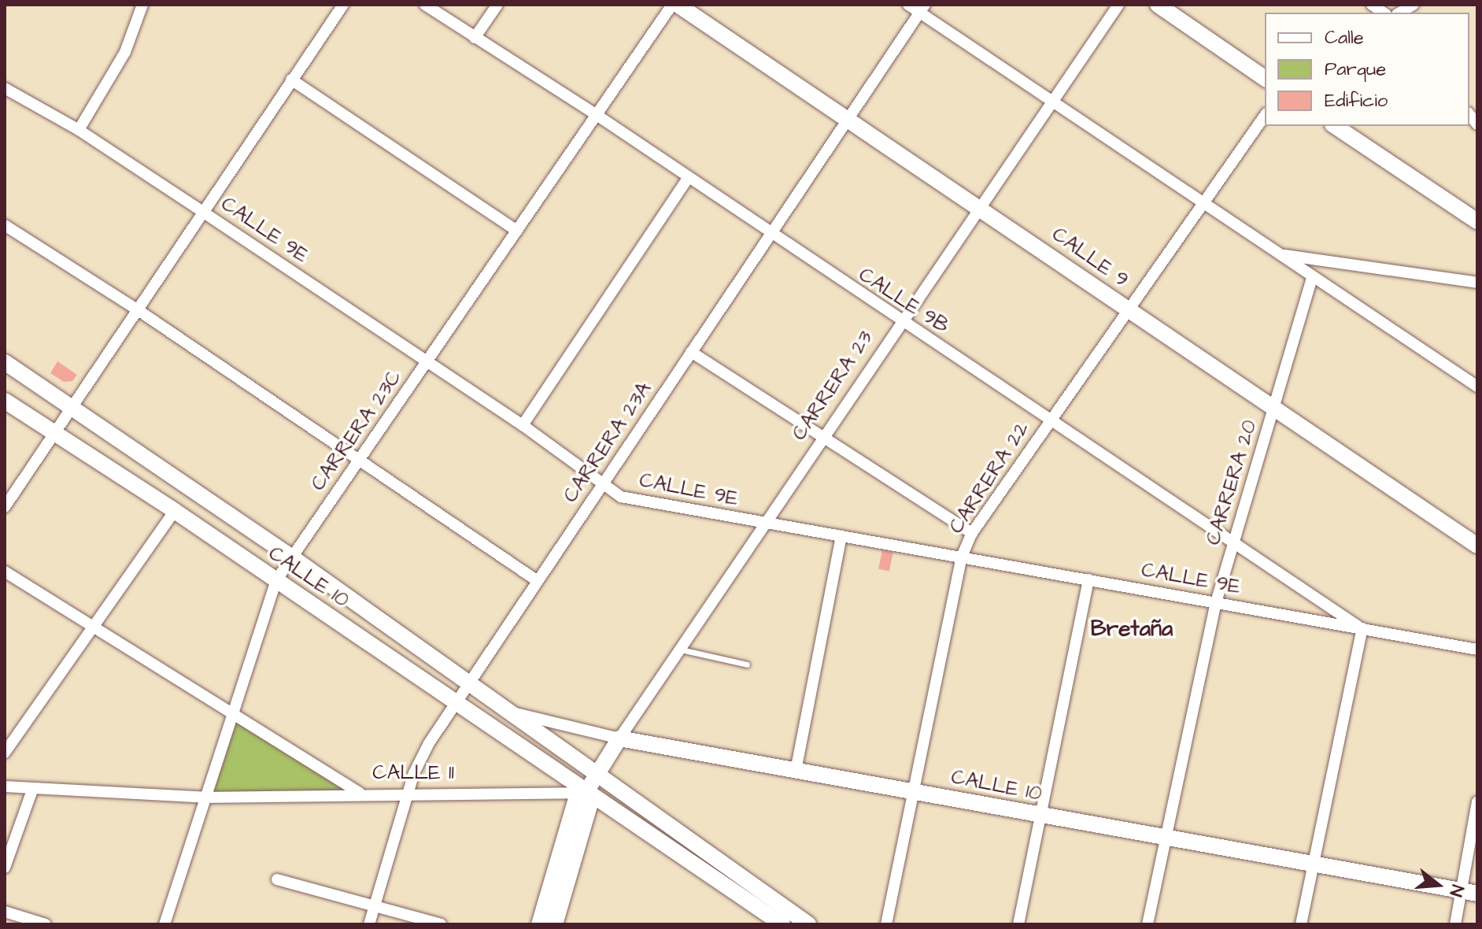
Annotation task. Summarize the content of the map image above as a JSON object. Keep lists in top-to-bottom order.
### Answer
{
  "streets": {
    "street": [
      "CALLE 9E",
      "CALLE 9",
      "CALLE 9B",
      "CARRERA 23",
      "CARRERA 23C",
      "CARRERA 23A",
      "CARRERA 22",
      "CARRERA 20",
      "CALLE 10",
      "CALLE 11"
    ]
  },
  "crossings": [
    ["CALLE 9E", "CALLE 9B"],
    ["CALLE 9E", "CARRERA 23"],
    ["CALLE 9E", "CARRERA 23C"],
    ["CALLE 9E", "CARRERA 23A"],
    ["CALLE 9E", "CARRERA 22"],
    ["CALLE 9E", "CARRERA 20"],
    ["CALLE 9", "CARRERA 23"],
    ["CALLE 9", "CARRERA 23A"],
    ["CALLE 9", "CARRERA 22"],
    ["CALLE 9", "CARRERA 20"],
    ["CALLE 9B", "CARRERA 23"],
    ["CALLE 9B", "CARRERA 23C"],
    ["CALLE 9B", "CARRERA 23A"],
    ["CALLE 9B", "CARRERA 22"],
    ["CALLE 9B", "CARRERA 20"],
    ["CARRERA 23", "CALLE 10"],
    ["CARRERA 23", "CALLE 11"],
    ["CARRERA 23C", "CALLE 10"],
    ["CARRERA 23C", "CALLE 11"],
    ["CARRERA 23A", "CALLE 10"],
    ["CARRERA 23A", "CALLE 11"],
    ["CARRERA 22", "CALLE 10"],
    ["CARRERA 20", "CALLE 10"],
    ["CALLE 10", "CALLE 11"]
  ],
  "districts": ["Bretaña"],
  "legend": ["Calle", "Parque", "Edificio"],
  "north": "right"
}
